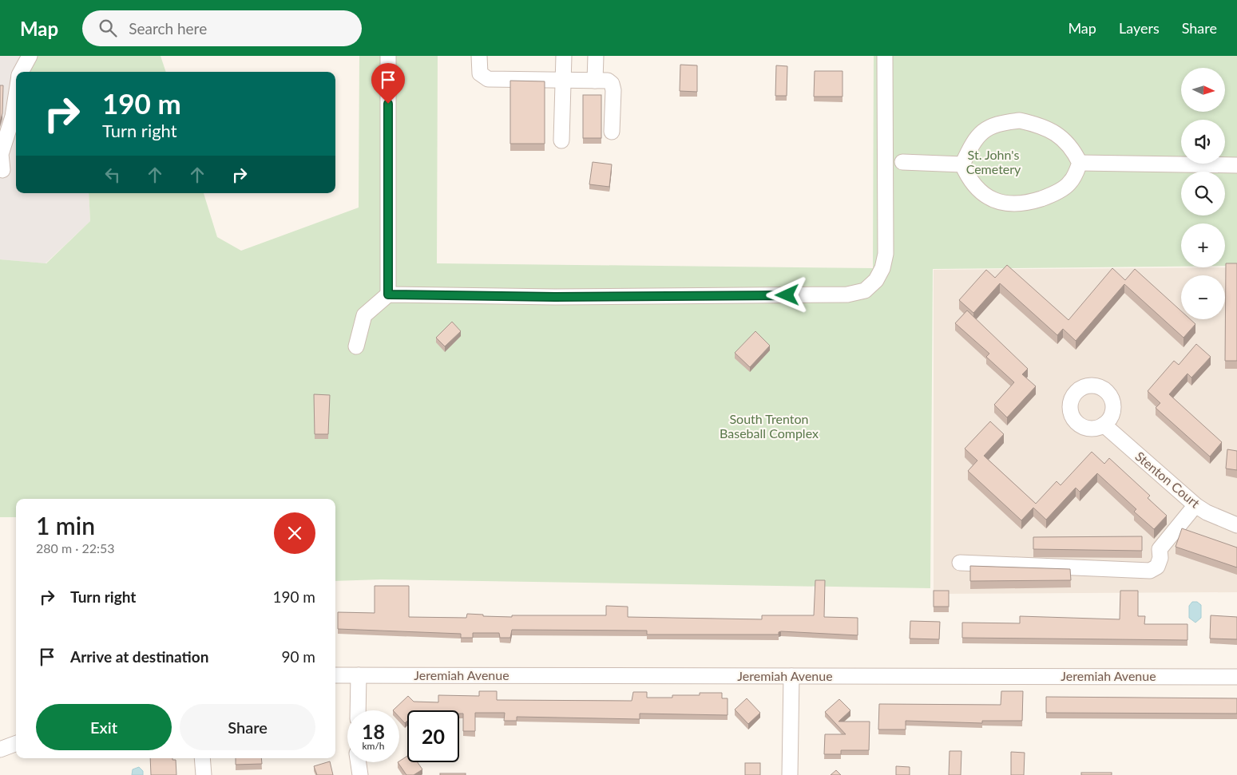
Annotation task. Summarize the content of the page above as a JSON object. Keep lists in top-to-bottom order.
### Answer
{
  "streets": {
    "street": ["Stenton Court", "Jeremiah Avenue"]
  },
  "parks": ["St. John's Cemetery", "South Trenton Baseball Complex"],
  "north": "right",
  "page": {
    "header": "Map",
    "search": "Search here",
    "nav": ["Map", "Layers", "Share"],
    "map_buttons": ["+", "−"],
    "turn": ["190 m", "Turn right"],
    "heading": ["1 min", "280 m · 22:53"],
    "list": [
      {
        "name": "Turn right",
        "value": "190 m"
      },
      {
        "name": "Arrive at destination",
        "value": "90 m"
      }
    ],
    "buttons": ["Exit", "Share"],
    "speed": "18 km/h",
    "limit": "20"
  }
}
